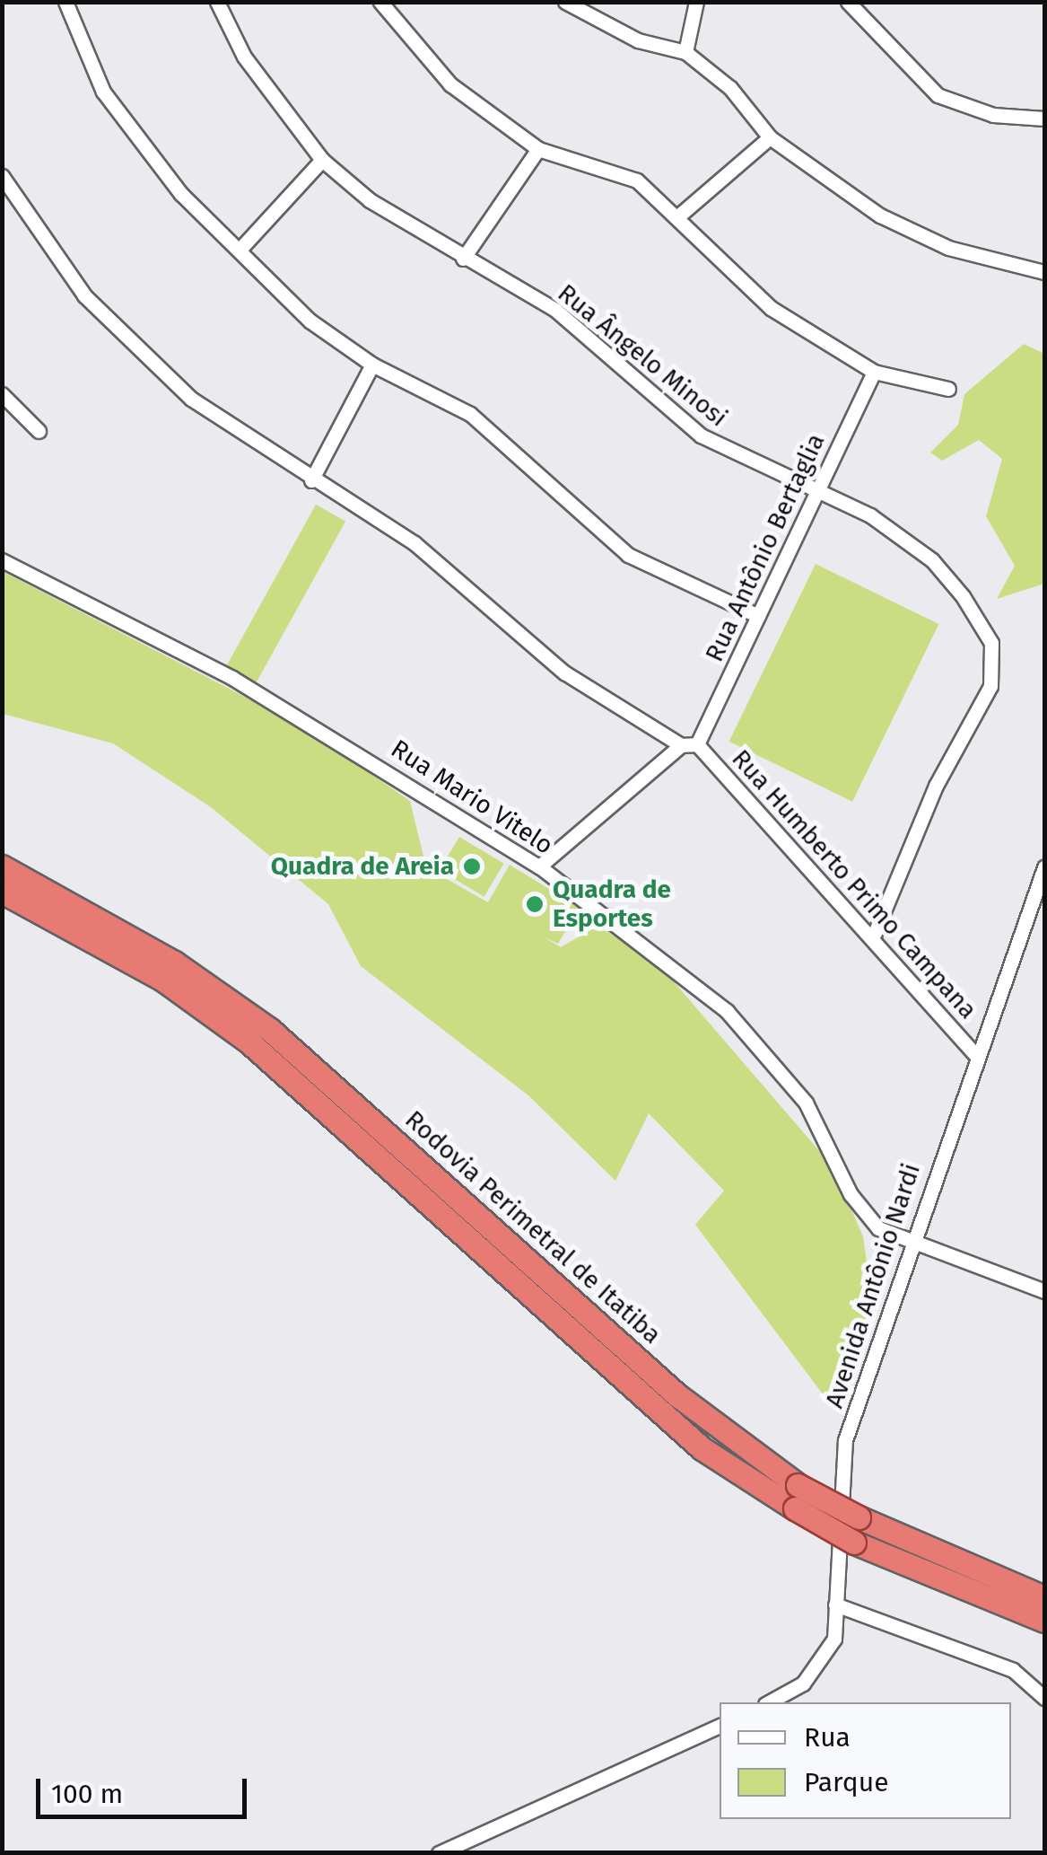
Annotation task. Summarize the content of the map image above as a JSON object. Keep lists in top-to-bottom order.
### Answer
{
  "streets": {
    "highway": ["Rodovia Perimetral de Itatiba"],
    "street": [
      "Rua Ângelo Minosi",
      "Rua Antônio Bertaglia",
      "Rua Mario Vitelo",
      "Rua Humberto Primo Campana",
      "Avenida Antônio Nardi"
    ]
  },
  "crossings": [
    ["Rua Ângelo Minosi", "Rua Antônio Bertaglia"],
    ["Rua Ângelo Minosi", "Rua Humberto Primo Campana"],
    ["Rua Antônio Bertaglia", "Rua Humberto Primo Campana"],
    ["Rua Mario Vitelo", "Avenida Antônio Nardi"],
    ["Rua Humberto Primo Campana", "Avenida Antônio Nardi"]
  ],
  "places": ["Quadra de Areia", "Quadra de Esportes"],
  "legend": ["Rua", "Parque"],
  "scale_bar": "100 m"
}
